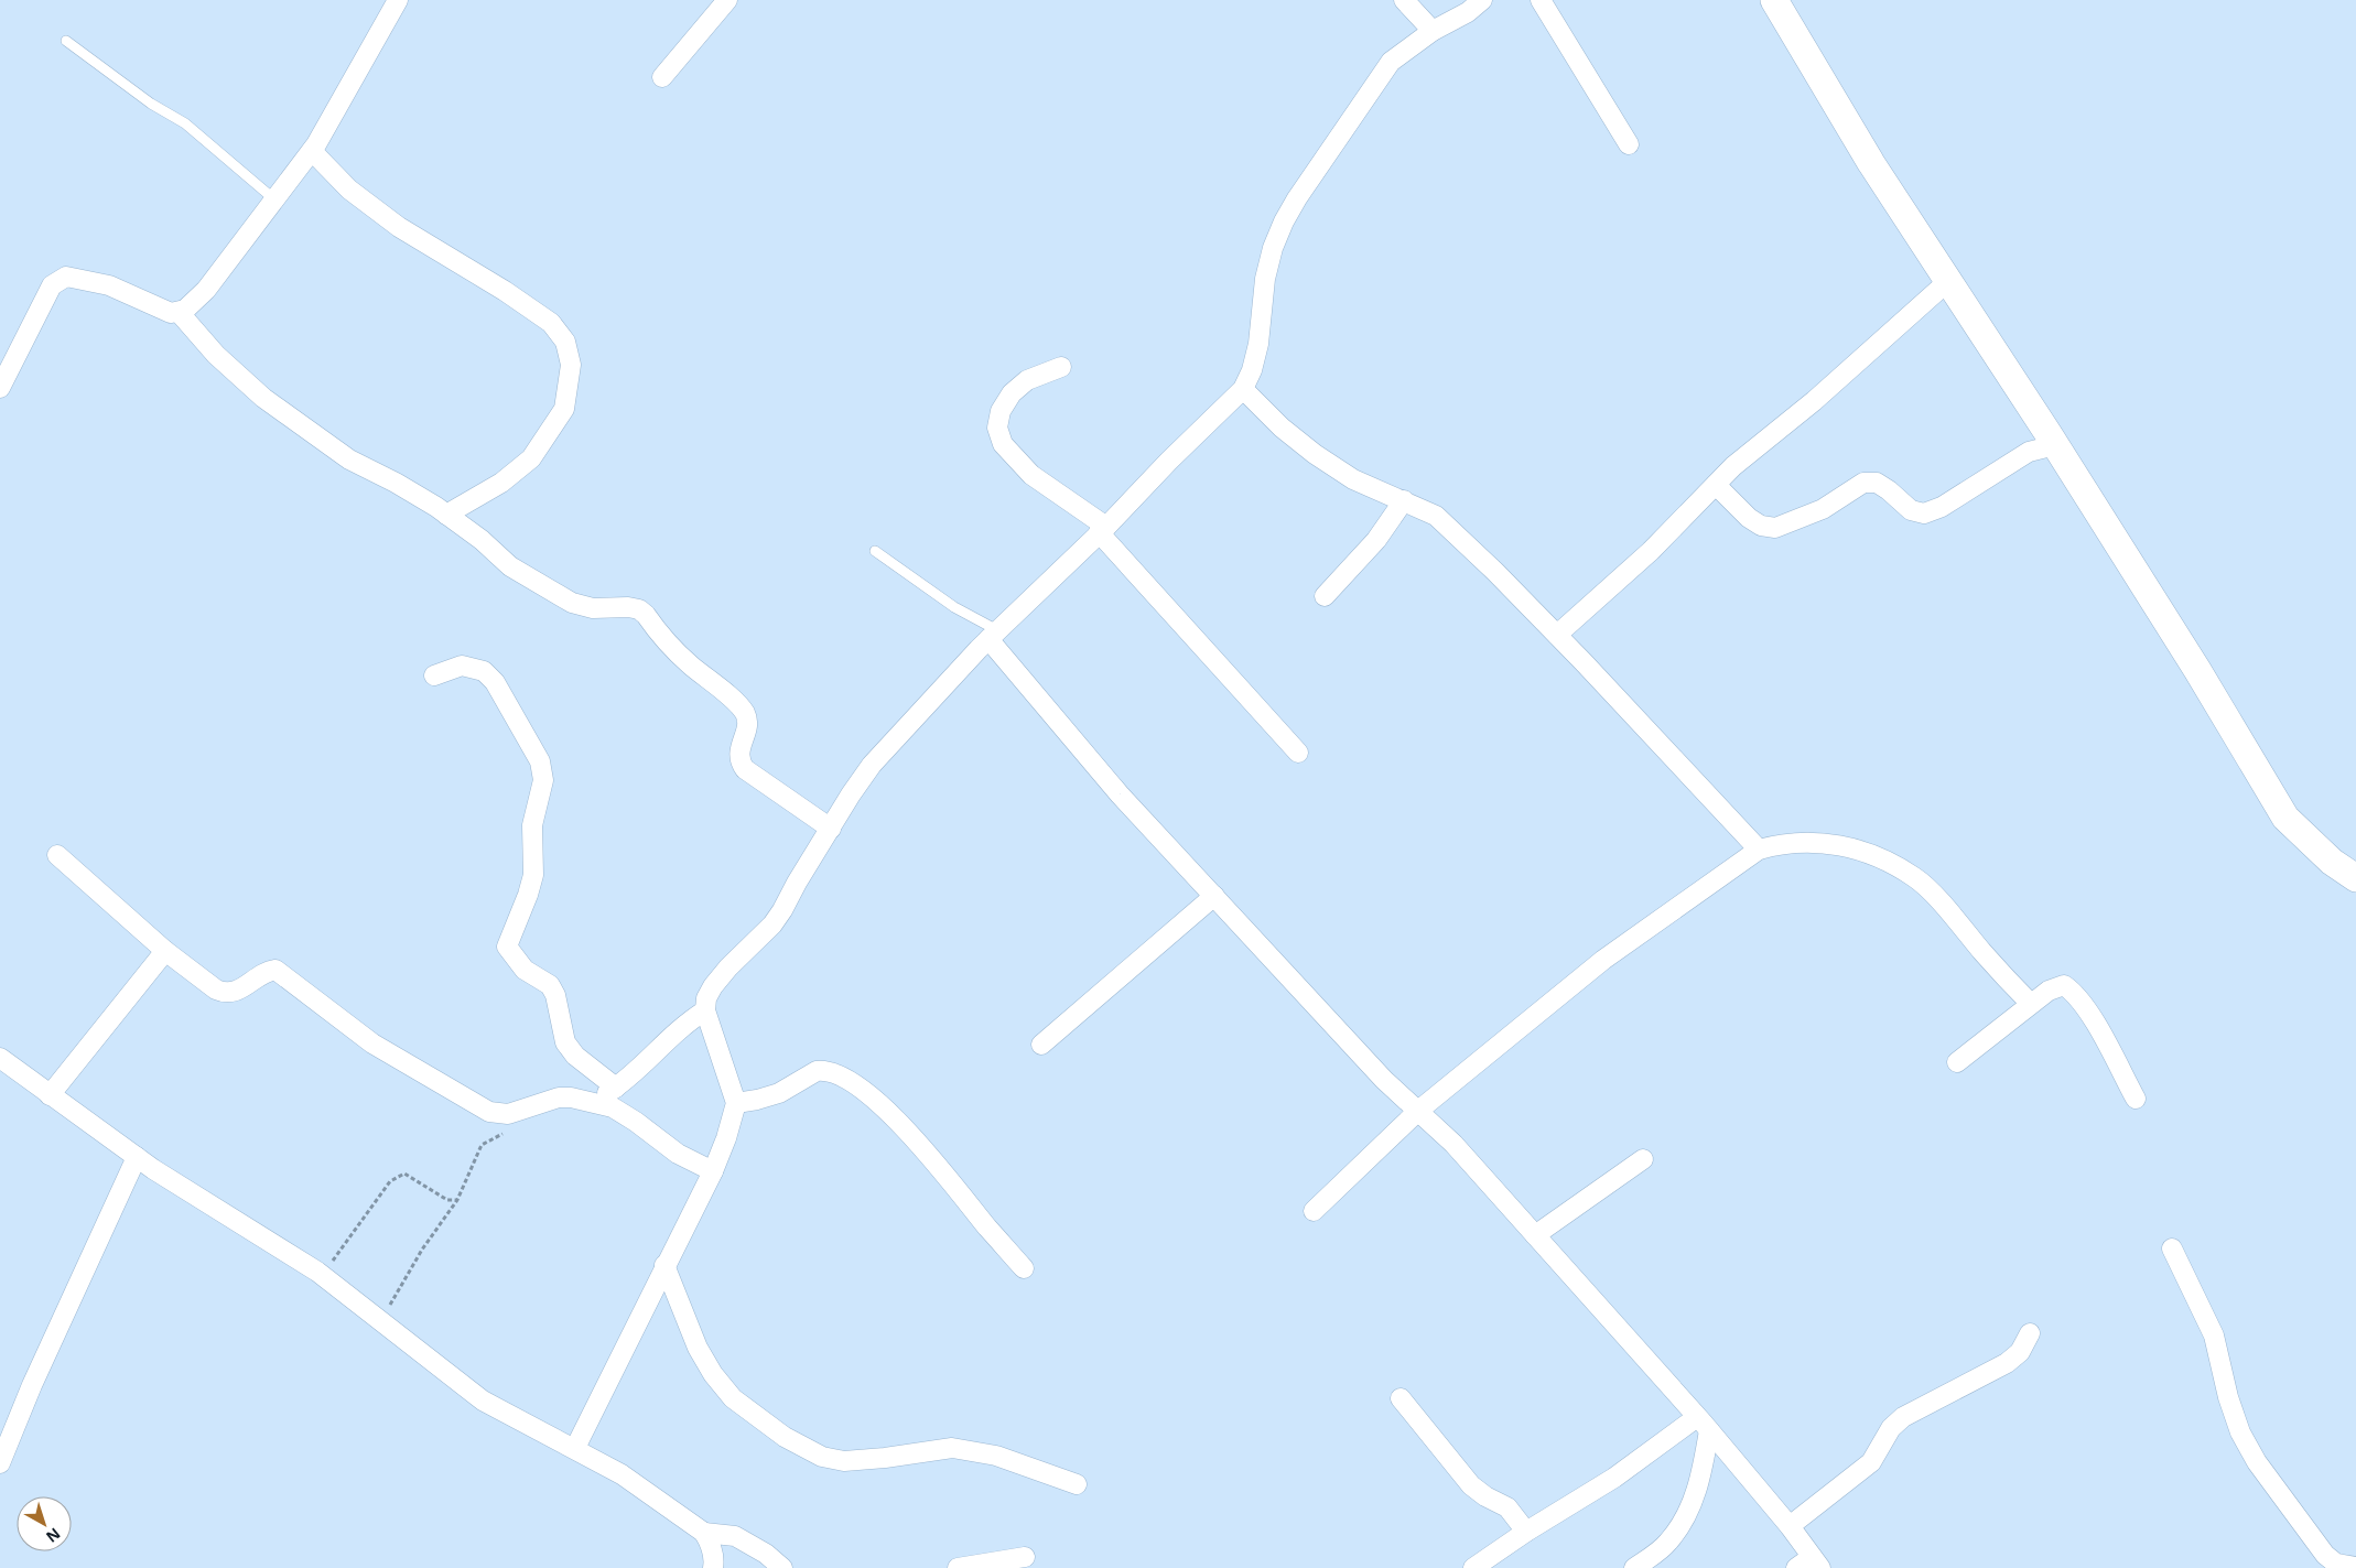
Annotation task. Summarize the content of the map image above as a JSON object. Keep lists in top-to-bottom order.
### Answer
{
  "north": "bottom right"
}
